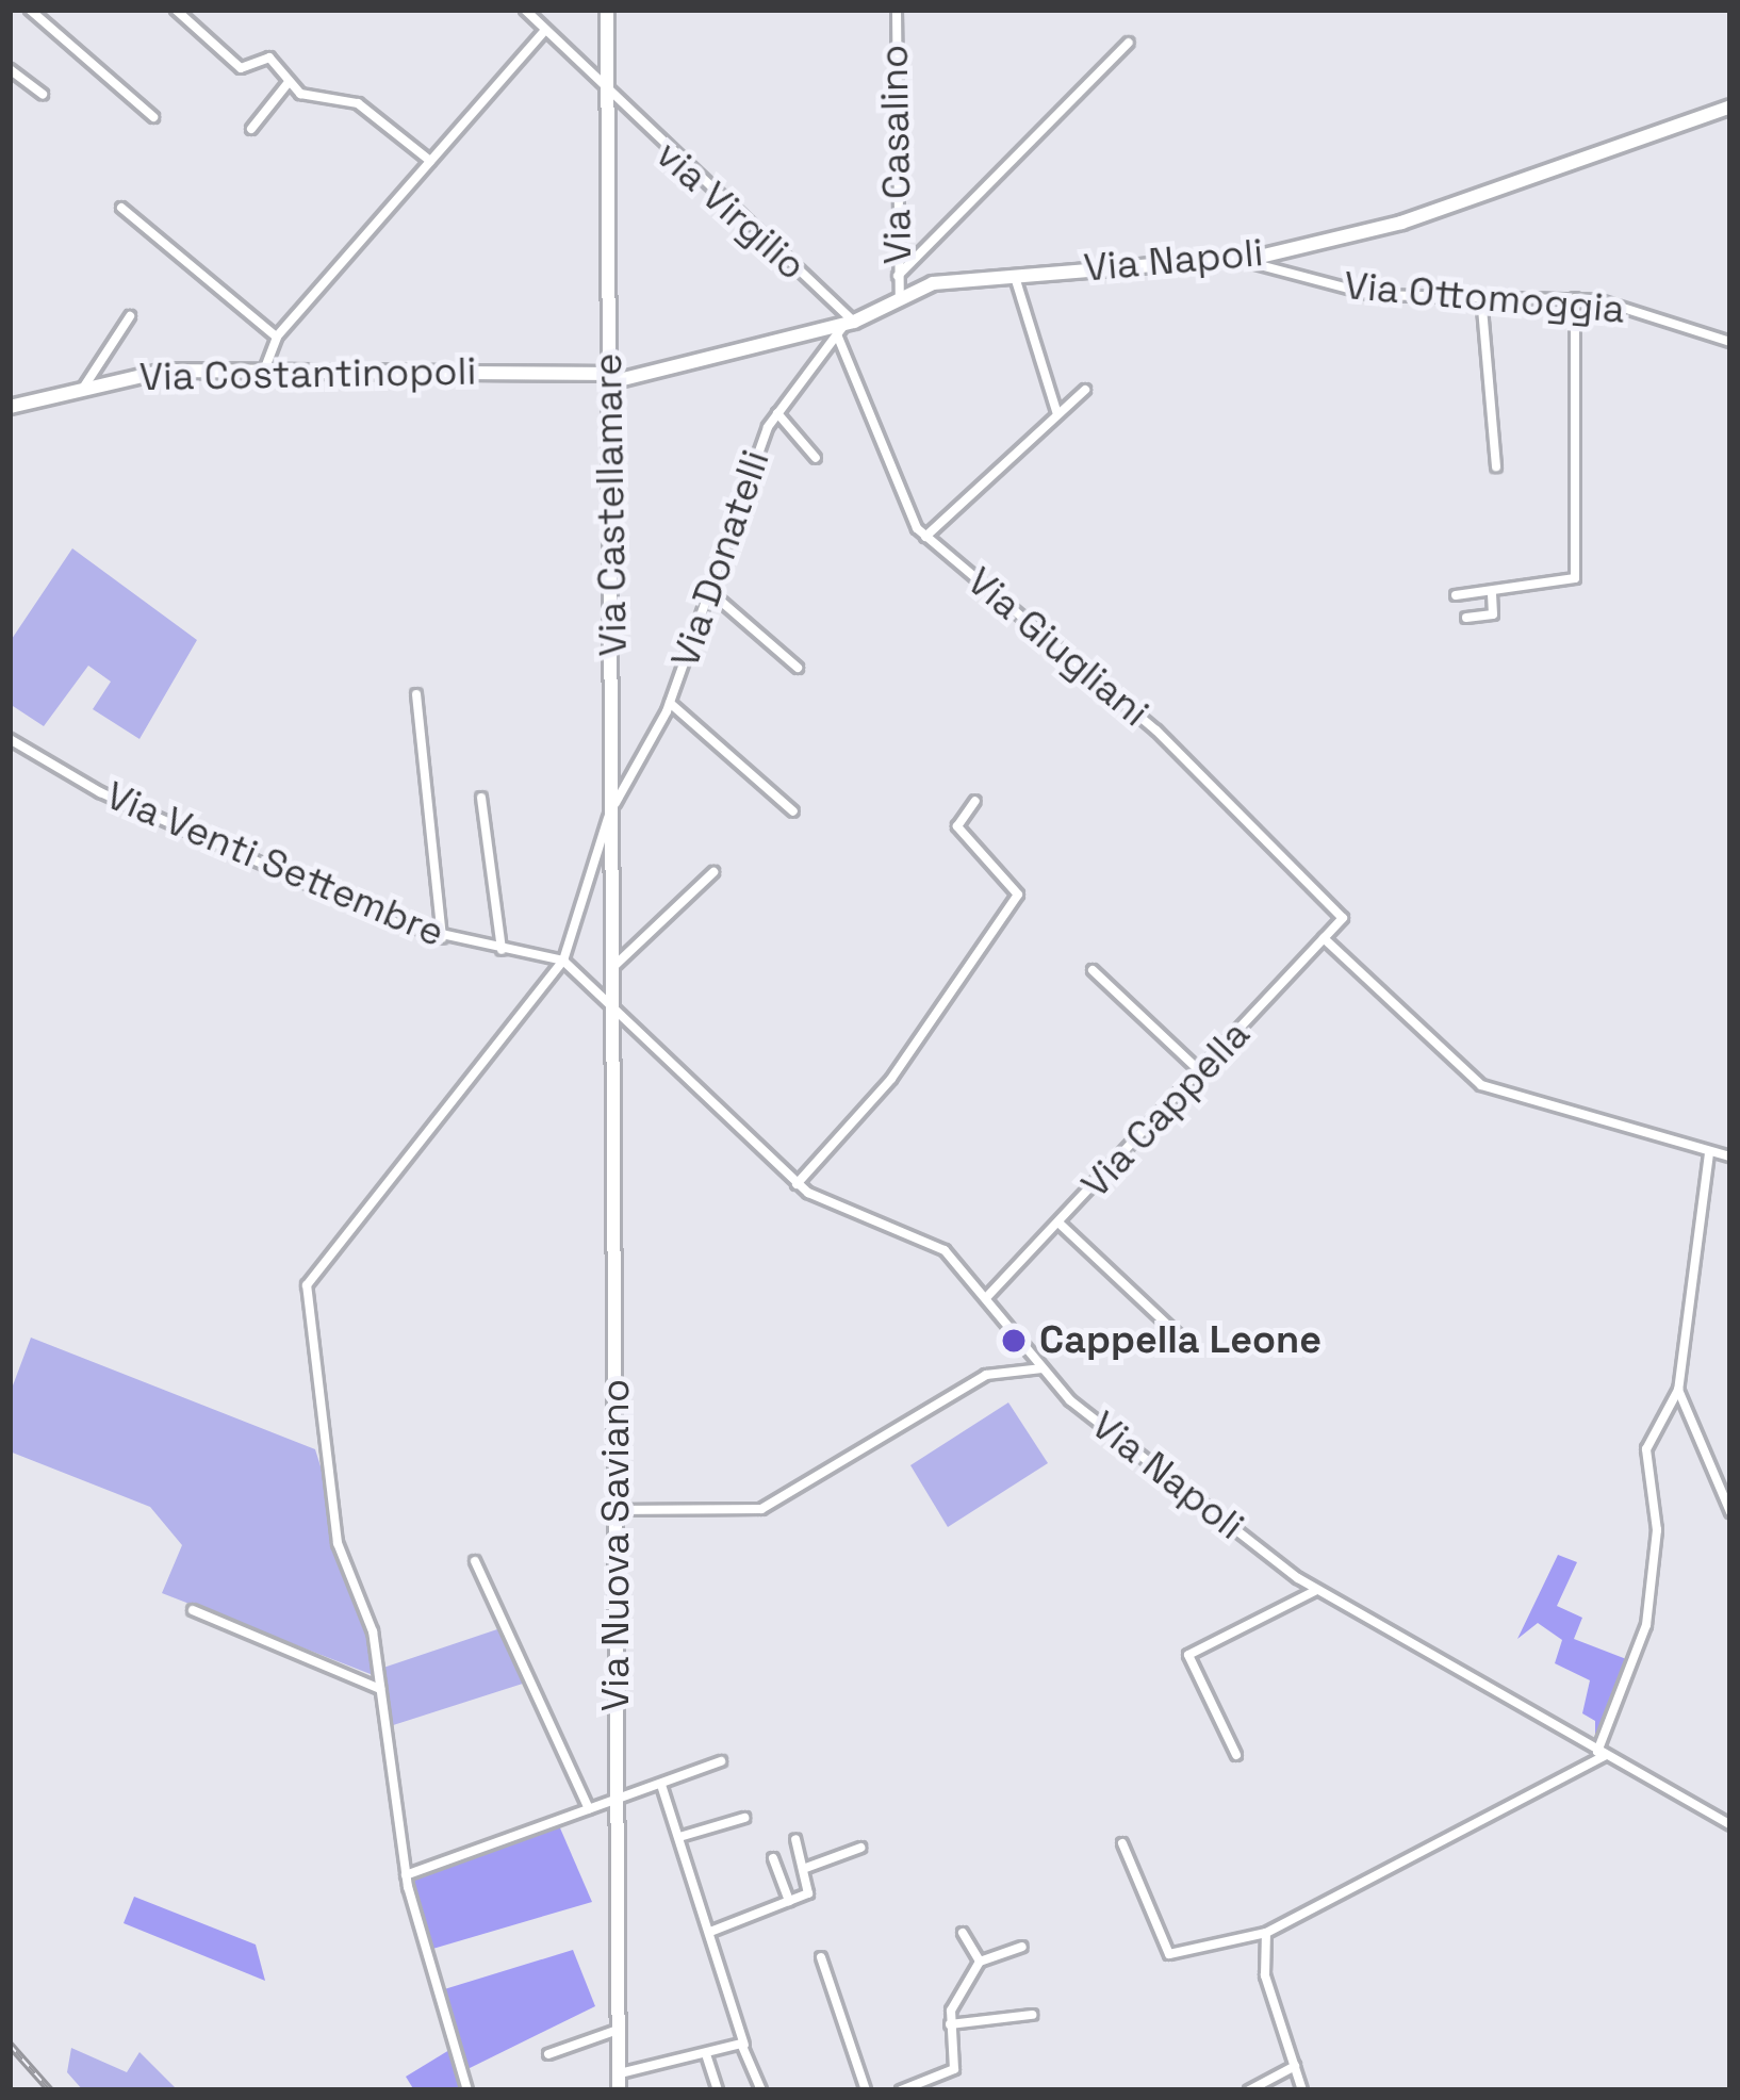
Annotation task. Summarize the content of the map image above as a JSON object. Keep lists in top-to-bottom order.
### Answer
{
  "streets": {
    "main road": [
      "Via Napoli",
      "Via Costantinopoli",
      "Via Castellamare",
      "Via Nuova Saviano"
    ],
    "street": [
      "Via Casalino",
      "via Virgilio",
      "Via Ottomoggia",
      "Via Donatelli",
      "Via Giugliani",
      "Via Venti Settembre",
      "Via Cappella"
    ]
  },
  "crossings": [
    ["Via Casalino", "Via Napoli"],
    ["via Virgilio", "Via Napoli"],
    ["via Virgilio", "Via Castellamare"],
    ["via Virgilio", "Via Donatelli"],
    ["via Virgilio", "Via Giugliani"],
    ["Via Napoli", "Via Ottomoggia"],
    ["Via Napoli", "Via Costantinopoli"],
    ["Via Napoli", "Via Castellamare"],
    ["Via Napoli", "Via Donatelli"],
    ["Via Napoli", "Via Giugliani"],
    ["Via Napoli", "Via Venti Settembre"],
    ["Via Napoli", "Via Cappella"],
    ["Via Napoli", "Via Nuova Saviano"],
    ["Via Costantinopoli", "Via Castellamare"],
    ["Via Castellamare", "Via Donatelli"],
    ["Via Castellamare", "Via Venti Settembre"],
    ["Via Castellamare", "Via Nuova Saviano"],
    ["Via Donatelli", "Via Giugliani"],
    ["Via Donatelli", "Via Venti Settembre"],
    ["Via Giugliani", "Via Cappella"],
    ["Via Venti Settembre", "Via Nuova Saviano"]
  ],
  "places": ["Cappella Leone"]
}
